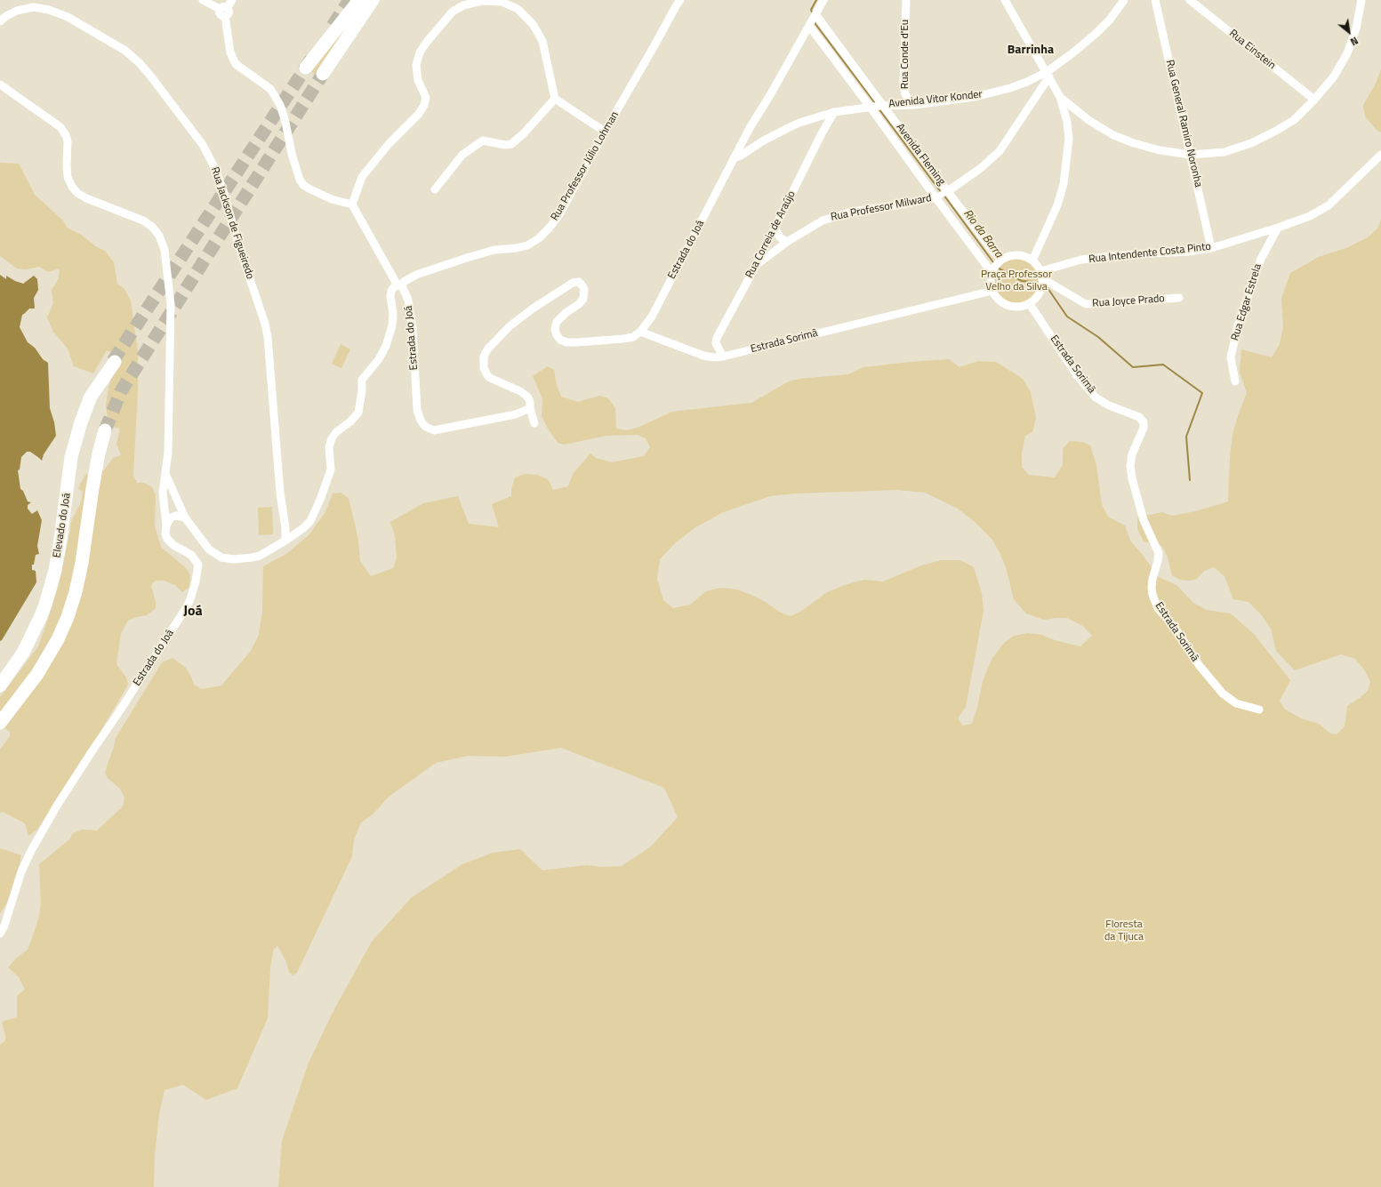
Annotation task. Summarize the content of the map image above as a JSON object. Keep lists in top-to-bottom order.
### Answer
{
  "streets": {
    "highway": ["Elevado do Joá"],
    "street": [
      "Rua Einstein",
      "Rua Conde d'Eu",
      "Avenida Vitor Konder",
      "Rua General Ramiro Noronha",
      "Avenida Fleming",
      "Rua Professor Júlio Lohman",
      "Rua Professor Milward",
      "Rua Jackson de Figueiredo",
      "Rua Correia de Araújo",
      "Estrada do Joá",
      "Rua Intendente Costa Pinto",
      "Rua Joyce Prado",
      "Rua Edgar Estrela",
      "Estrada Sorimã"
    ]
  },
  "crossings": [
    ["Rua Conde d'Eu", "Avenida Vitor Konder"],
    ["Avenida Vitor Konder", "Avenida Fleming"],
    ["Avenida Vitor Konder", "Rua Professor Milward"],
    ["Avenida Vitor Konder", "Rua Correia de Araújo"],
    ["Avenida Vitor Konder", "Estrada do Joá"],
    ["Rua General Ramiro Noronha", "Rua Intendente Costa Pinto"],
    ["Avenida Fleming", "Rua Professor Milward"],
    ["Avenida Fleming", "Estrada do Joá"],
    ["Avenida Fleming", "Rua Intendente Costa Pinto"],
    ["Avenida Fleming", "Rua Joyce Prado"],
    ["Avenida Fleming", "Estrada Sorimã"],
    ["Rua Professor Júlio Lohman", "Estrada do Joá"],
    ["Rua Professor Milward", "Rua Correia de Araújo"],
    ["Rua Jackson de Figueiredo", "Estrada do Joá"],
    ["Rua Correia de Araújo", "Estrada Sorimã"],
    ["Estrada do Joá", "Estrada Sorimã"],
    ["Rua Intendente Costa Pinto", "Rua Joyce Prado"],
    ["Rua Intendente Costa Pinto", "Rua Edgar Estrela"],
    ["Rua Intendente Costa Pinto", "Estrada Sorimã"],
    ["Rua Joyce Prado", "Estrada Sorimã"]
  ],
  "districts": ["Barrinha", "Joá"],
  "water": ["Rio da Barra"],
  "parks": ["Praça Professor Velho da Silva", "Floresta da Tijuca"],
  "north": "bottom right"
}
